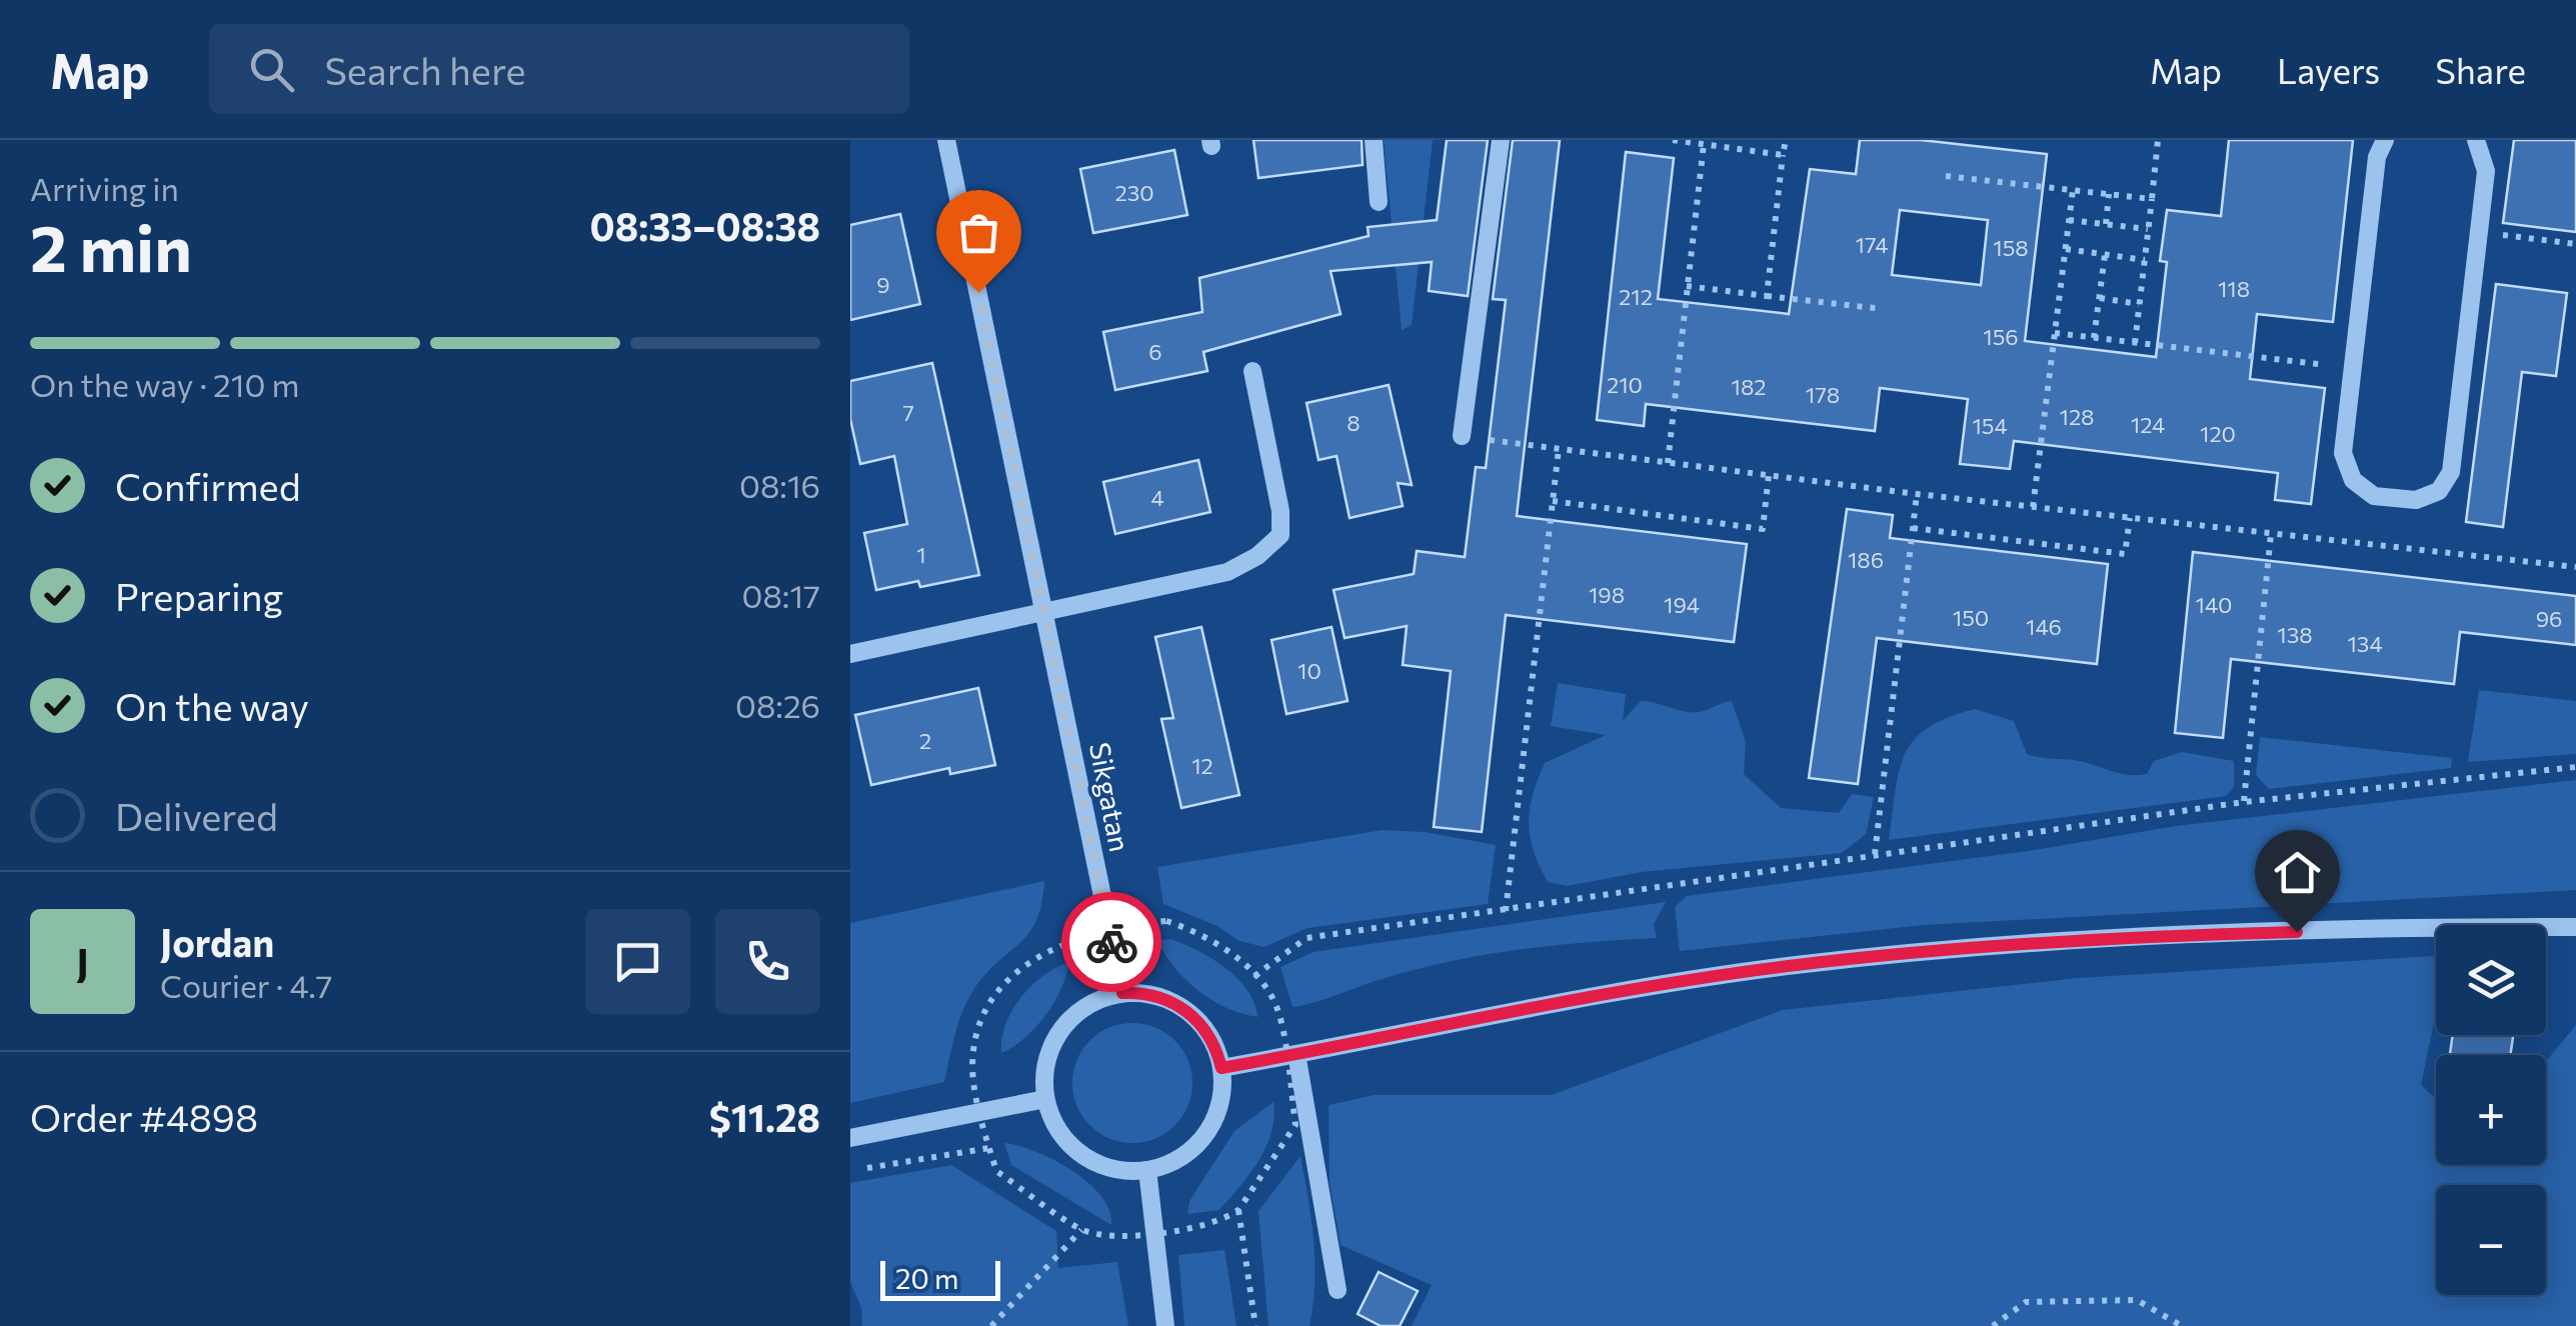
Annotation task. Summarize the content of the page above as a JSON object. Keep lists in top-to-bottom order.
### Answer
{
  "streets": {
    "street": ["Sikgatan"]
  },
  "house_numbers": [
    "230",
    "174",
    "158",
    "9",
    "118",
    "212",
    "156",
    "6",
    "210",
    "182",
    "178",
    "7",
    "128",
    "8",
    "124",
    "154",
    "120",
    "4",
    "1",
    "186",
    "198",
    "194",
    "140",
    "150",
    "96",
    "146",
    "138",
    "134",
    "10",
    "2",
    "12"
  ],
  "scale_bar": "20 m",
  "page": {
    "header": "Map",
    "search": "Search here",
    "nav": ["Map", "Layers", "Share"],
    "heading": ["2 min", "Arriving in", "08:33–08:38"],
    "panel": [
      "Jordan",
      "Courier · 4.7",
      "Order #4898",
      "$11.28"
    ],
    "bar": "On the way · 210 m",
    "list": [
      ["Confirmed", "08:16"],
      ["Preparing", "08:17"],
      ["On the way", "08:26"],
      "Delivered"
    ],
    "round": "J",
    "map_buttons": ["+", "−"],
    "scale": "20 m"
  }
}
